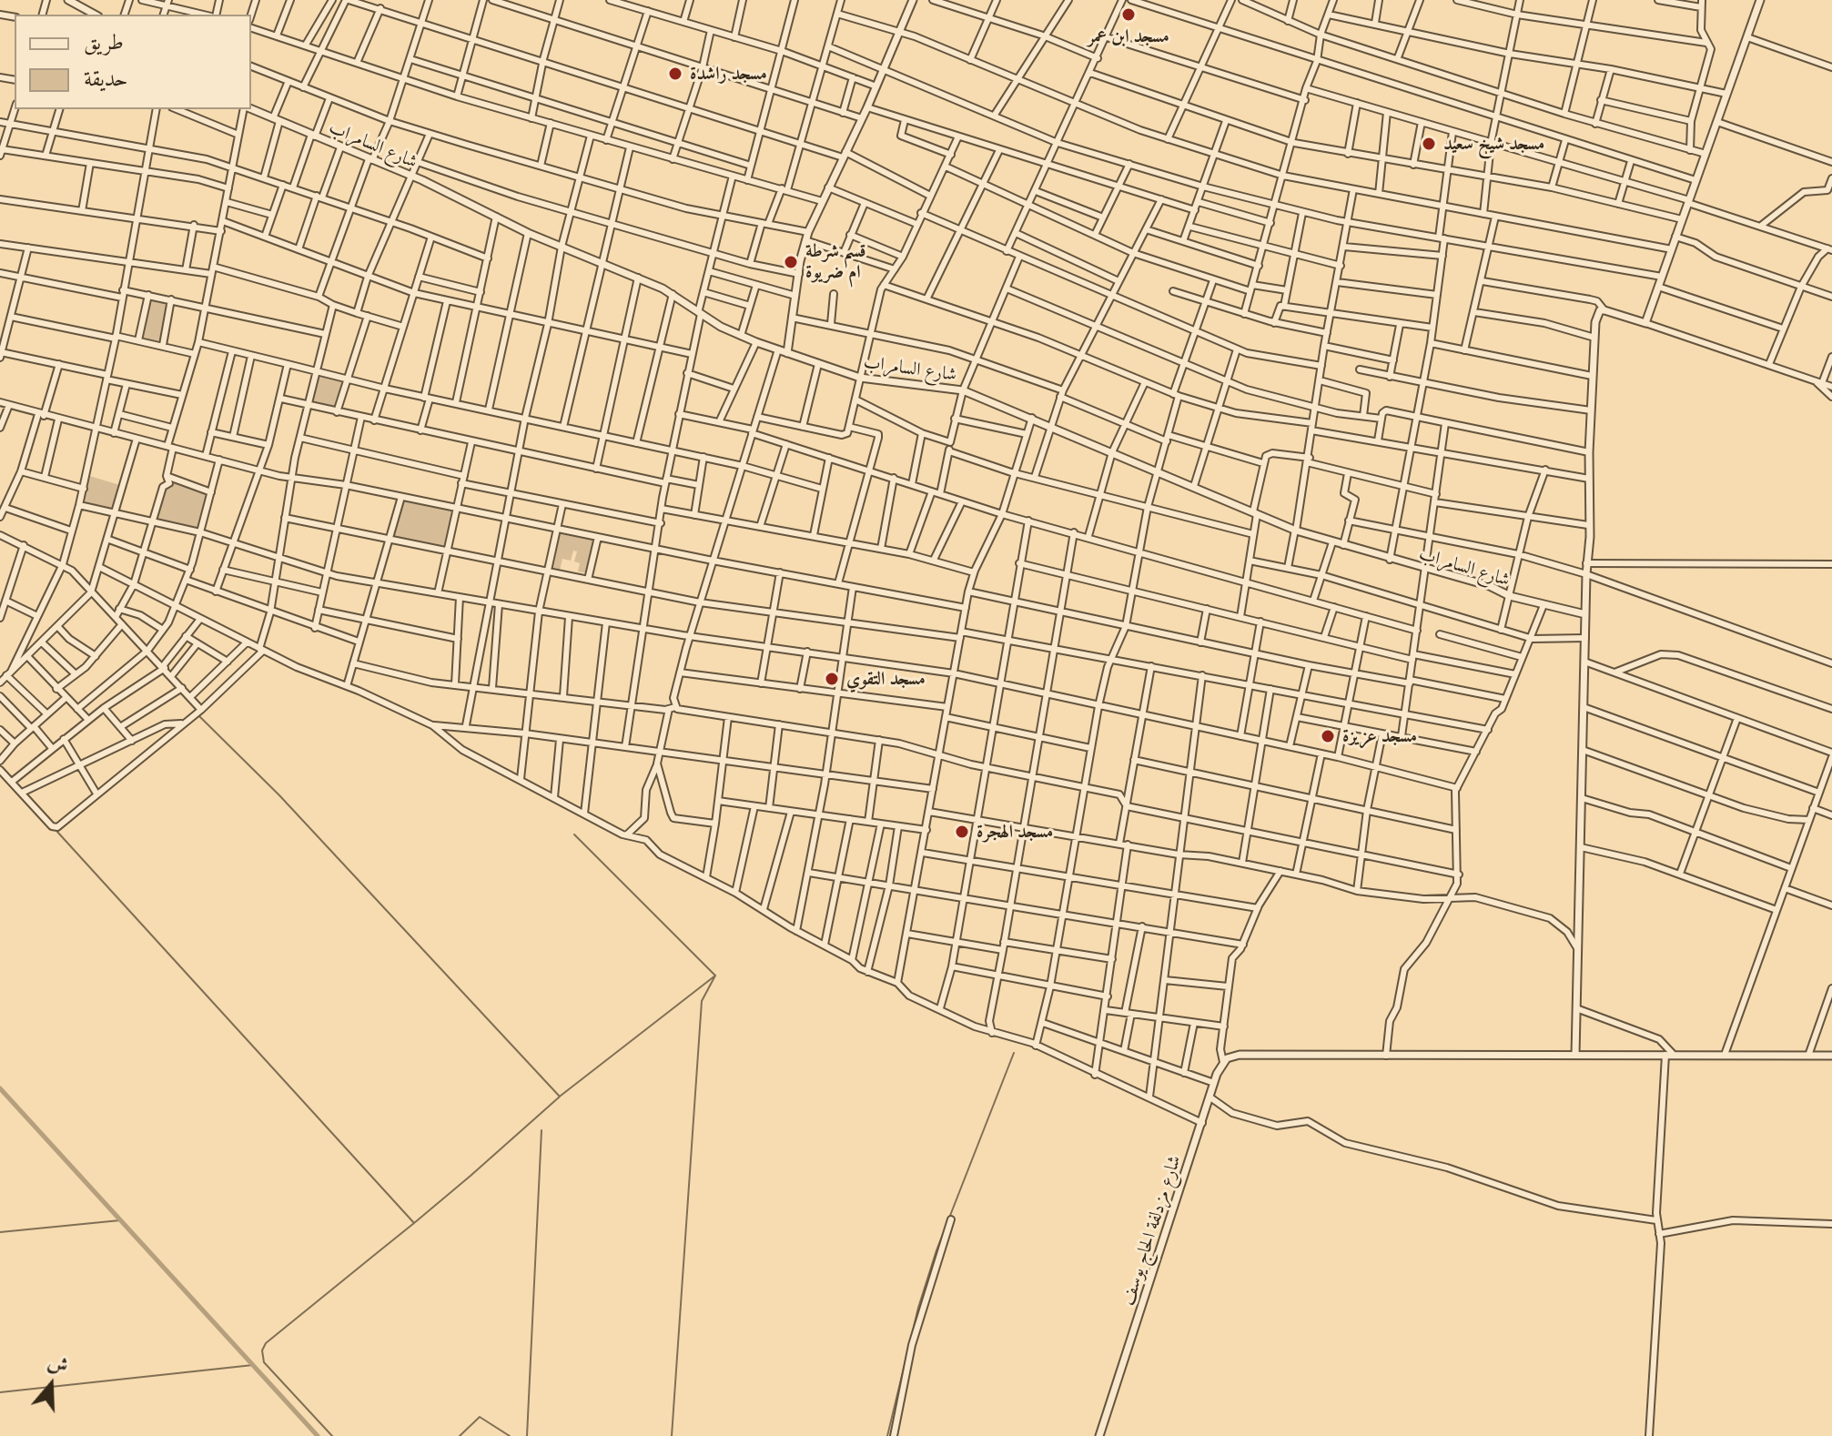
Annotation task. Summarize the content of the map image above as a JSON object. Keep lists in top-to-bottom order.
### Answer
{
  "streets": {
    "street": ["شارع السامراب", "شارع مزدلفة الحاج يوسف"]
  },
  "places": [
    "مسجد ابن عمر",
    "مسجد راشدة",
    "مسجد شيخ سعيد",
    "قسم شرطة ام ضريوة",
    "مسجد التقوي",
    "مسجد عزيزة",
    "مسجد الهجرة"
  ],
  "legend": ["طريق", "حديقة"],
  "north": "top"
}
